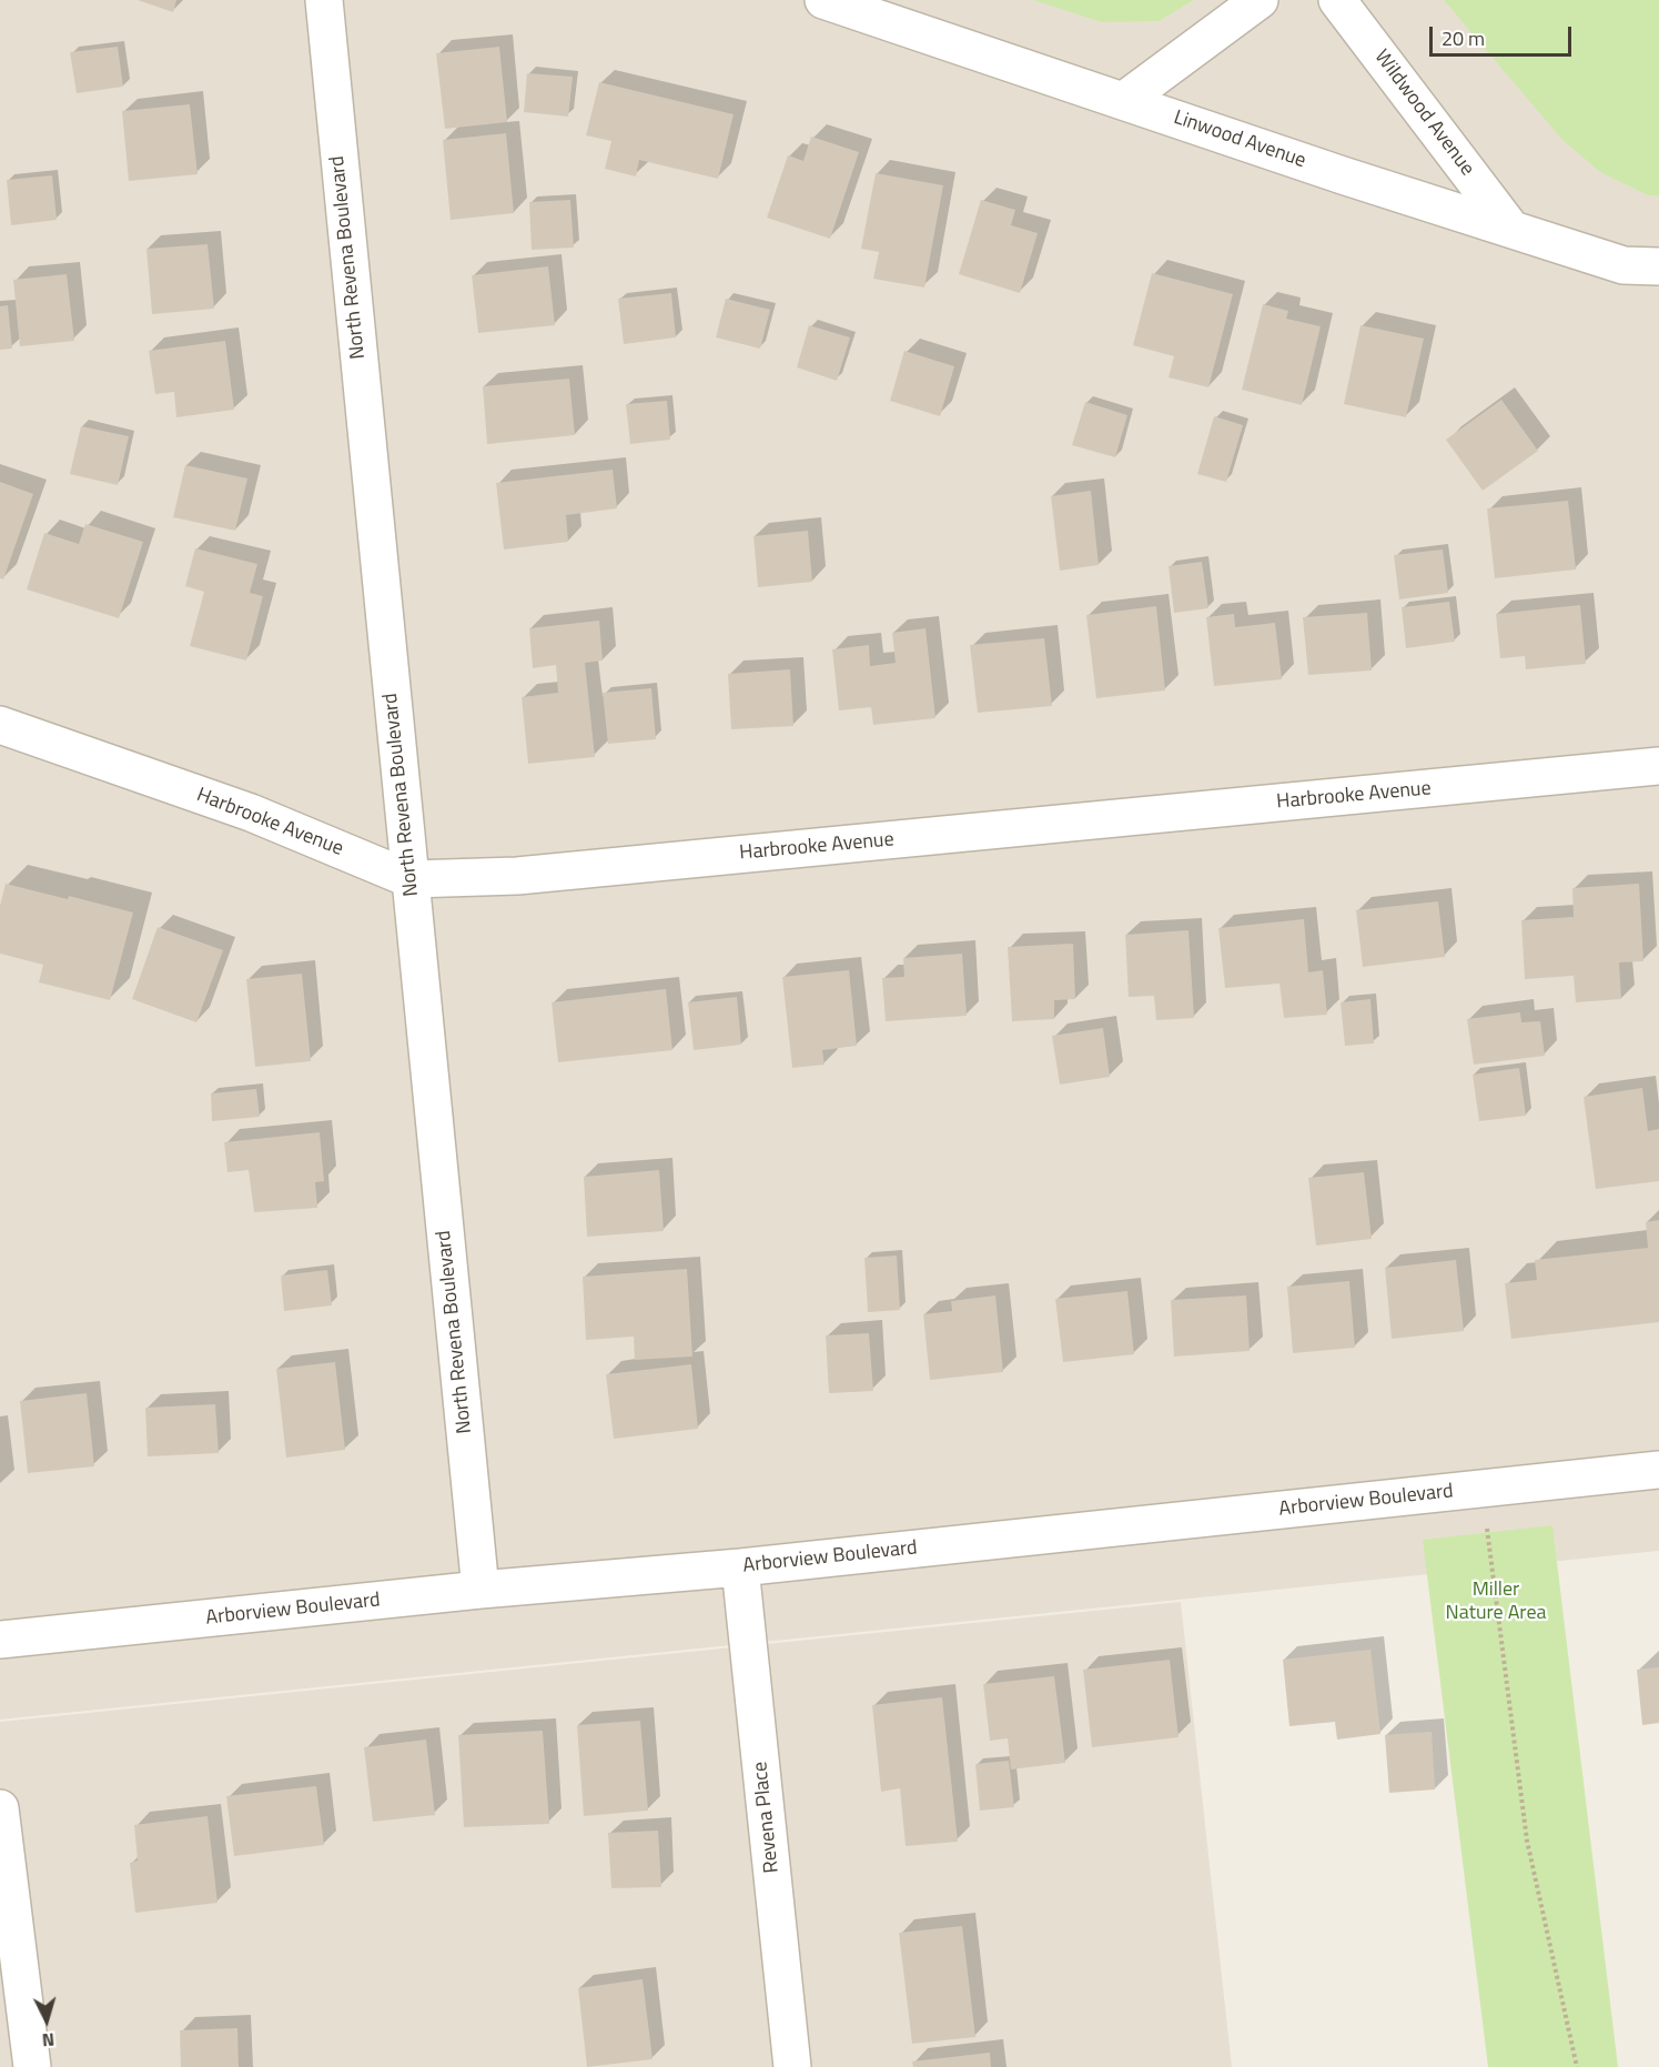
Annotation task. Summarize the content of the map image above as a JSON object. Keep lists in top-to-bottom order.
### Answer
{
  "streets": {
    "street": [
      "Wildwood Avenue",
      "Linwood Avenue",
      "North Revena Boulevard",
      "Harbrooke Avenue",
      "Arborview Boulevard",
      "Revena Place"
    ]
  },
  "crossings": [
    ["Wildwood Avenue", "Linwood Avenue"],
    ["North Revena Boulevard", "Harbrooke Avenue"],
    ["North Revena Boulevard", "Arborview Boulevard"],
    ["Arborview Boulevard", "Revena Place"]
  ],
  "parks": ["Miller Nature Area"],
  "scale_bar": "20 m",
  "north": "bottom"
}
